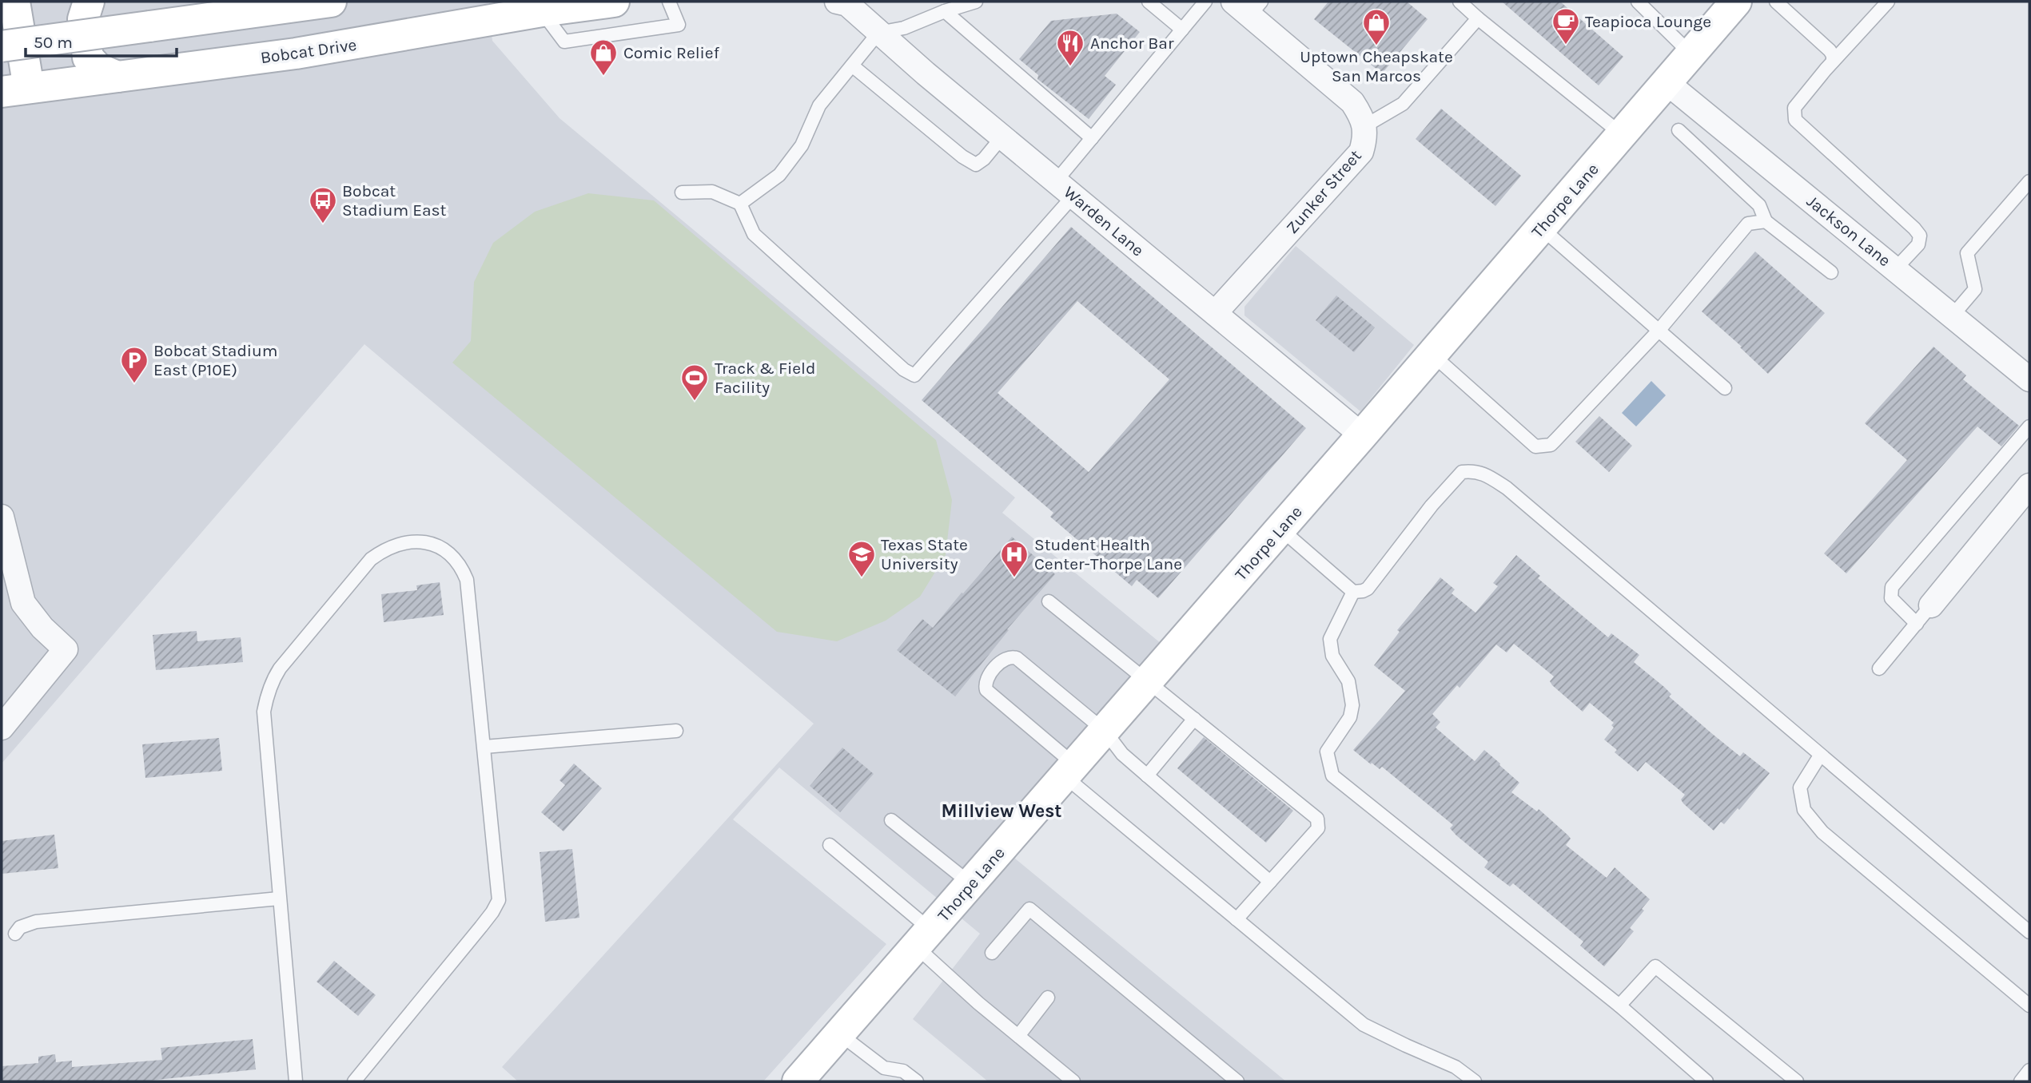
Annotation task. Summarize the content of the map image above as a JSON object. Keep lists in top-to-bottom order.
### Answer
{
  "streets": {
    "street": [
      "Bobcat Drive",
      "Zunker Street",
      "Thorpe Lane",
      "Warden Lane",
      "Jackson Lane"
    ]
  },
  "crossings": [
    ["Zunker Street", "Warden Lane"],
    ["Thorpe Lane", "Warden Lane"],
    ["Thorpe Lane", "Jackson Lane"]
  ],
  "districts": ["Millview West"],
  "places": {
    "cafe": ["Teapioca Lounge"],
    "shop": ["Uptown Cheapskate San Marcos", "Comic Relief"],
    "restaurant": ["Anchor Bar"],
    "bus stop": ["Bobcat Stadium East"],
    "parking": ["Bobcat Stadium East (P10E)"],
    "sports": ["Track & Field Facility"],
    "school or university": ["Texas State University"],
    "hospital": ["Student Health Center-Thorpe Lane"]
  },
  "scale_bar": "50 m"
}
